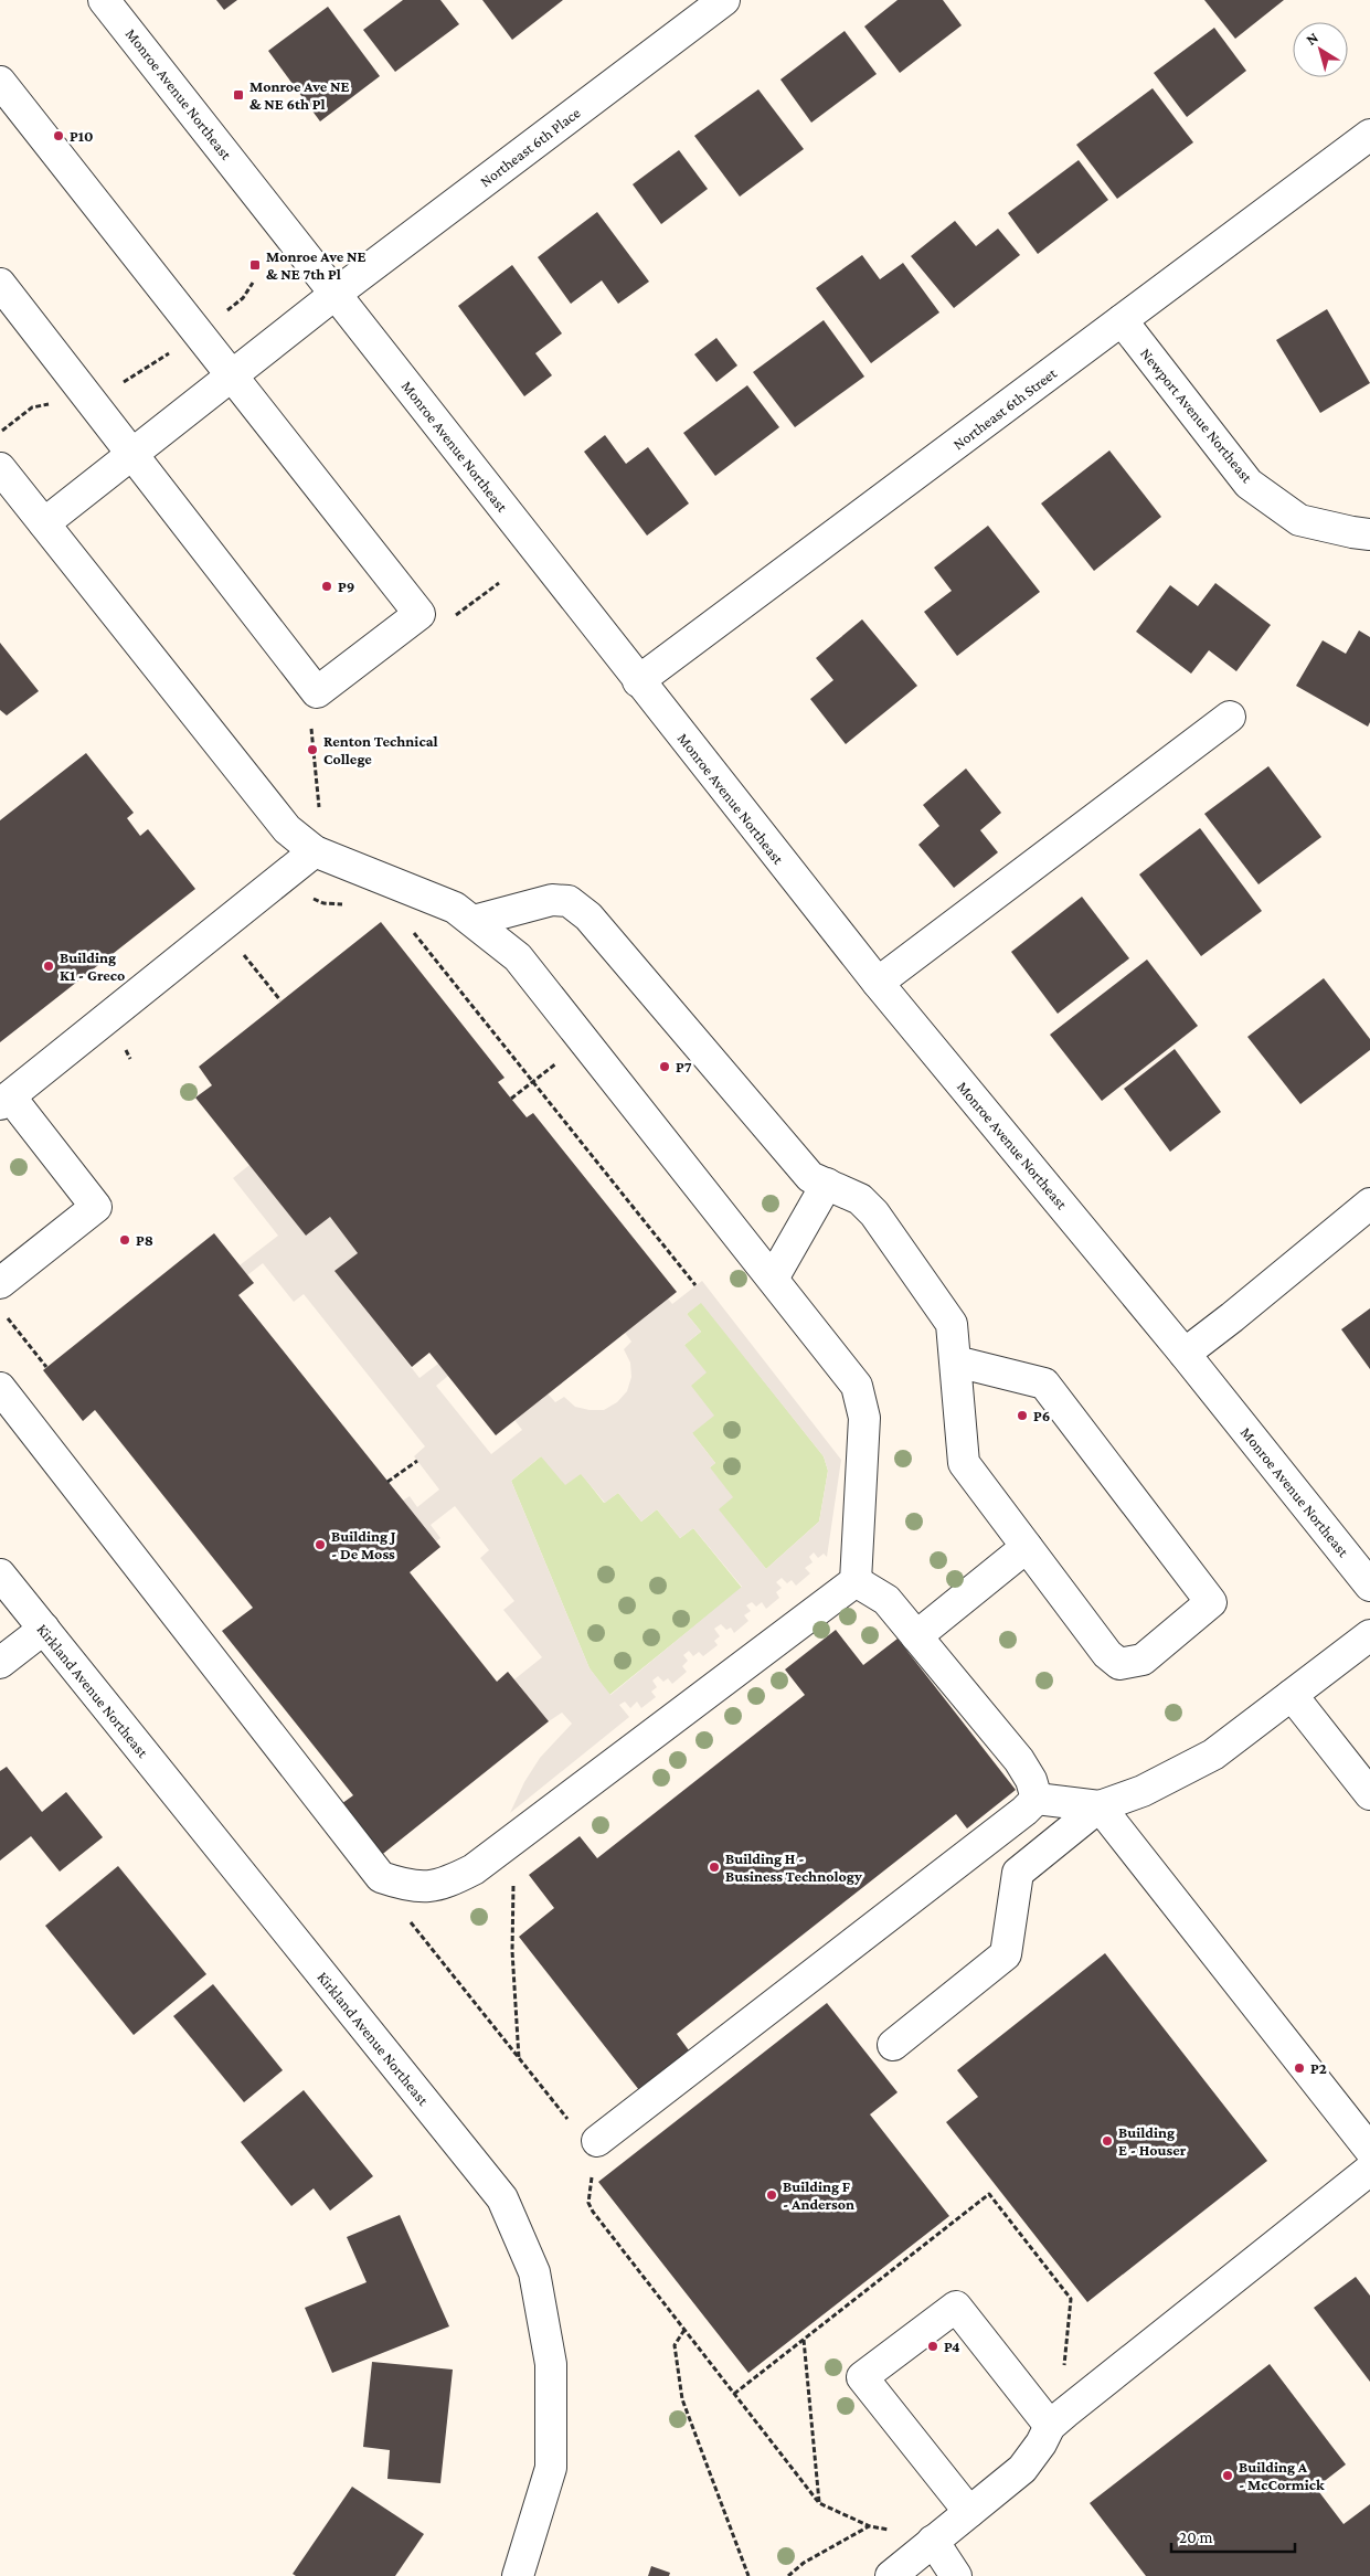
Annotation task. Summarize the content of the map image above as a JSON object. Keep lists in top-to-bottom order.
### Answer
{
  "streets": {
    "street": [
      "Monroe Avenue Northeast",
      "Northeast 6th Place",
      "Northeast 6th Street",
      "Newport Avenue Northeast",
      "Kirkland Avenue Northeast"
    ]
  },
  "crossings": [
    ["Monroe Avenue Northeast", "Northeast 6th Place"],
    ["Monroe Avenue Northeast", "Northeast 6th Street"],
    ["Northeast 6th Street", "Newport Avenue Northeast"]
  ],
  "places": {
    "transit": ["Monroe Ave NE & NE 6th Pl", "Monroe Ave NE & NE 7th Pl"],
    "other": [
      "P10",
      "P9",
      "Renton Technical College",
      "Building K1 - Greco",
      "P7",
      "P8",
      "P6",
      "Building J - De Moss",
      "Building H - Business Technology",
      "P2",
      "Building E - Houser",
      "Building F - Anderson",
      "P4",
      "Building A - McCormick"
    ]
  },
  "scale_bar": "20 m",
  "north": "top left"
}
